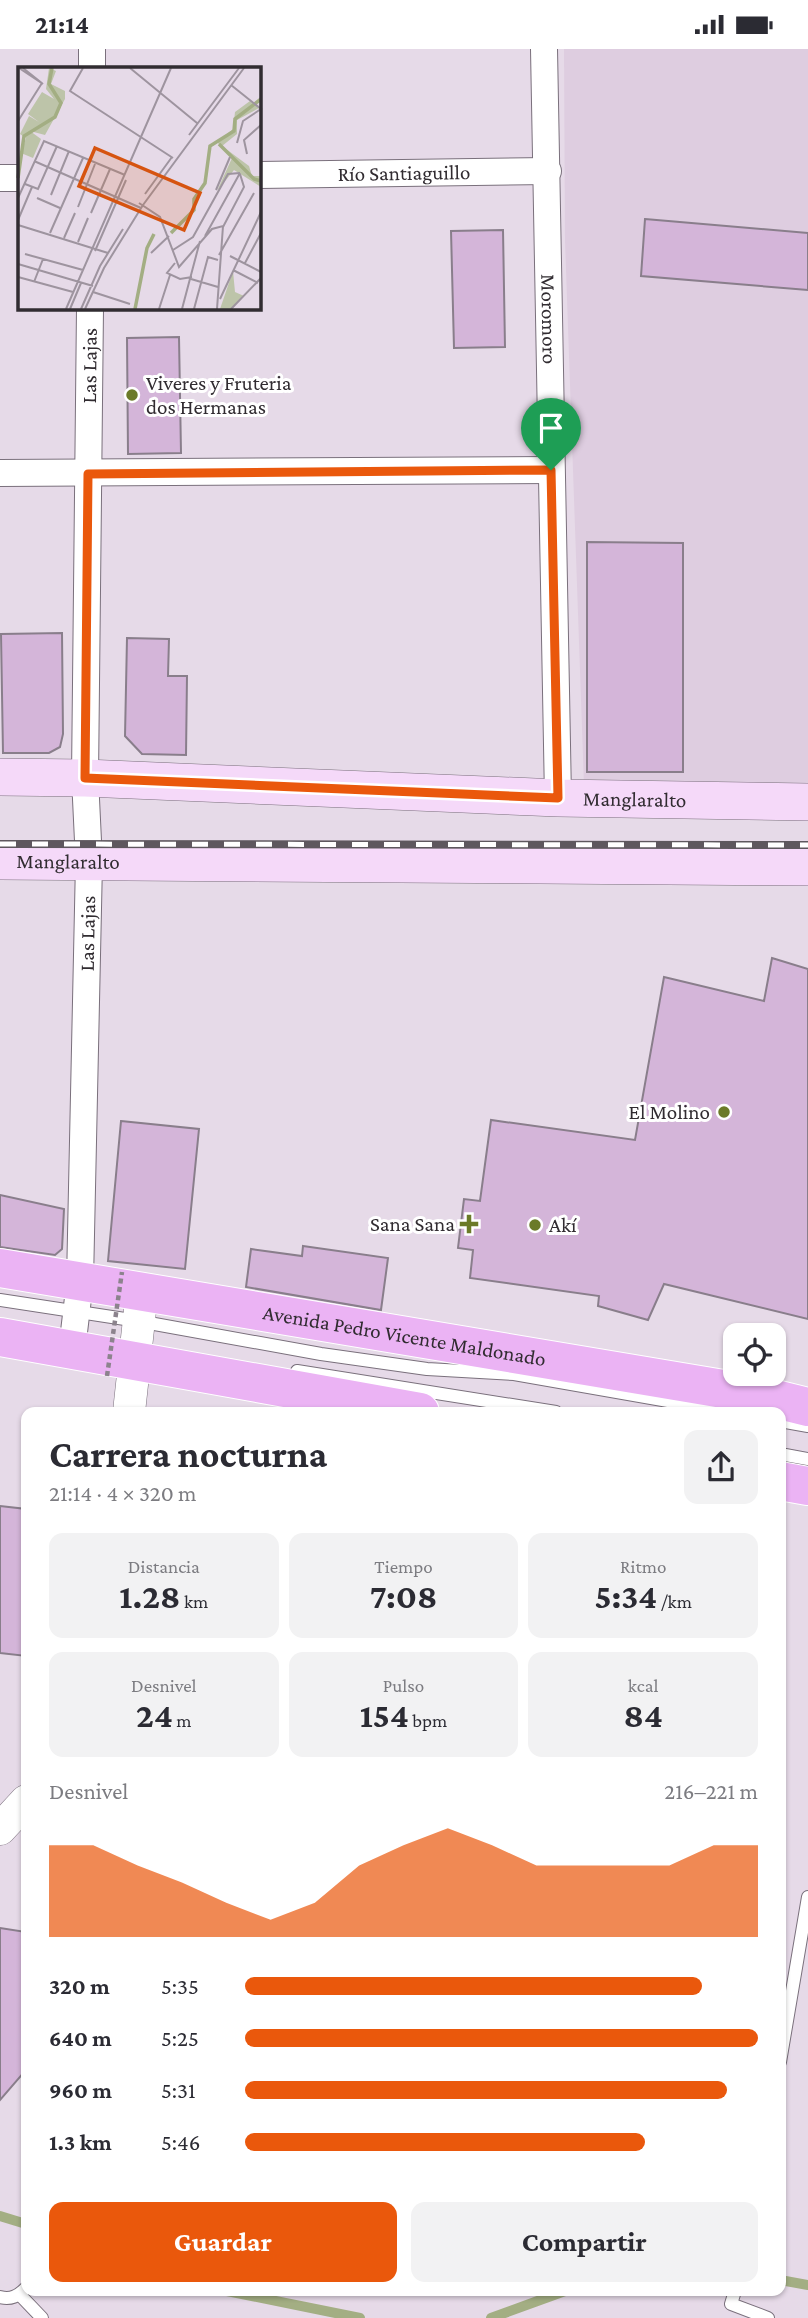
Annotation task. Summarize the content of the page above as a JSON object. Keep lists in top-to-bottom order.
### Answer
{
  "streets": {
    "main road": ["Manglaralto", "Avenida Pedro Vicente Maldonado"],
    "street": ["Río Santiaguillo", "Moromoro", "Las Lajas"]
  },
  "crossings": [
    ["Río Santiaguillo", "Moromoro"],
    ["Moromoro", "Manglaralto"],
    ["Las Lajas", "Manglaralto"],
    ["Las Lajas", "Avenida Pedro Vicente Maldonado"]
  ],
  "places": {
    "other": ["Viveres y Fruteria dos Hermanas", "El Molino", "Akí"],
    "health": ["Sana Sana"]
  },
  "page": {
    "status": "21:14",
    "heading": ["Carrera nocturna", "21:14 · 4 × 320 m"],
    "stats": [
      ["Distancia", "1.28 km"],
      ["Tiempo", "7:08"],
      ["Ritmo", "5:34 /km"],
      ["Desnivel", "24 m"],
      ["Pulso", "154 bpm"],
      ["kcal", "84"]
    ],
    "chart": ["Desnivel", "216–221 m"],
    "list": [
      {
        "name": "320 m",
        "note": "5:35"
      },
      {
        "name": "640 m",
        "note": "5:25"
      },
      {
        "name": "960 m",
        "note": "5:31"
      },
      {
        "name": "1.3 km",
        "note": "5:46"
      }
    ],
    "buttons": ["Guardar", "Compartir"]
  }
}
